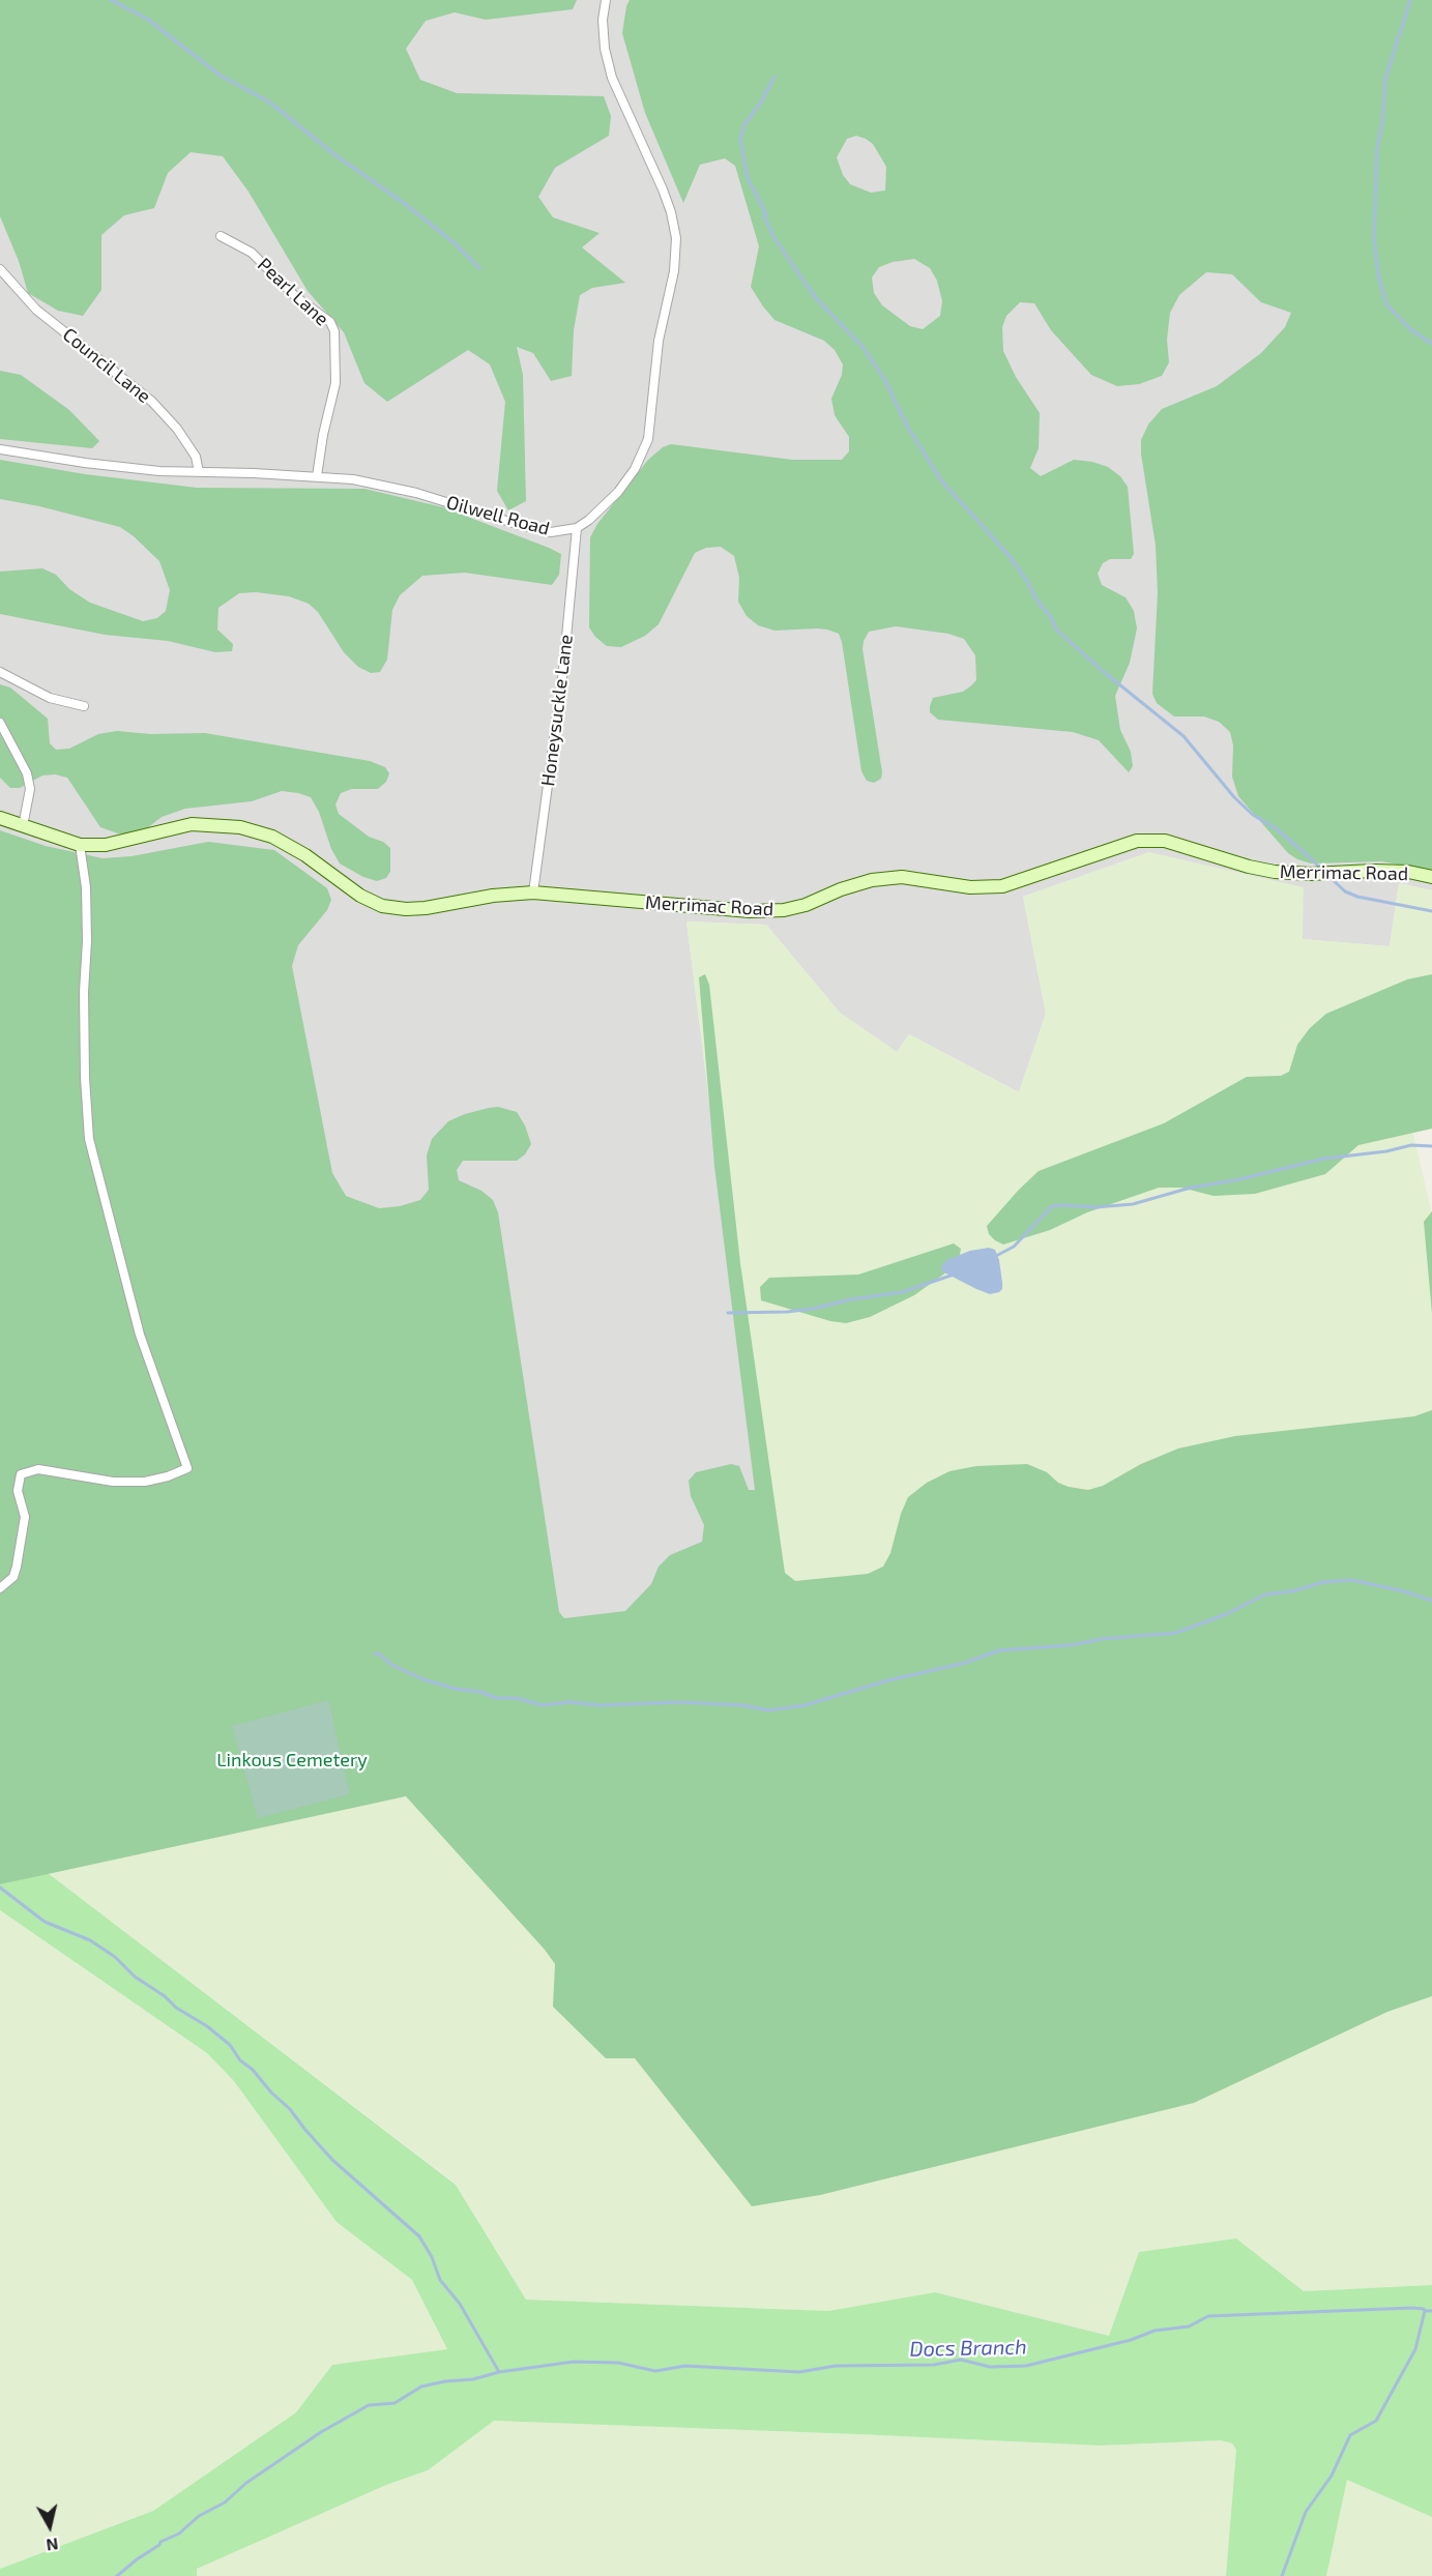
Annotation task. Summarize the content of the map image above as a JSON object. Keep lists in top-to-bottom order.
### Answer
{
  "streets": {
    "street": [
      "Pearl Lane",
      "Council Lane",
      "Oilwell Road",
      "Honeysuckle Lane",
      "Merrimac Road"
    ]
  },
  "crossings": [
    ["Pearl Lane", "Oilwell Road"],
    ["Council Lane", "Oilwell Road"],
    ["Oilwell Road", "Honeysuckle Lane"],
    ["Honeysuckle Lane", "Merrimac Road"]
  ],
  "water": ["Docs Branch"],
  "parks": ["Linkous Cemetery"],
  "north": "bottom"
}
